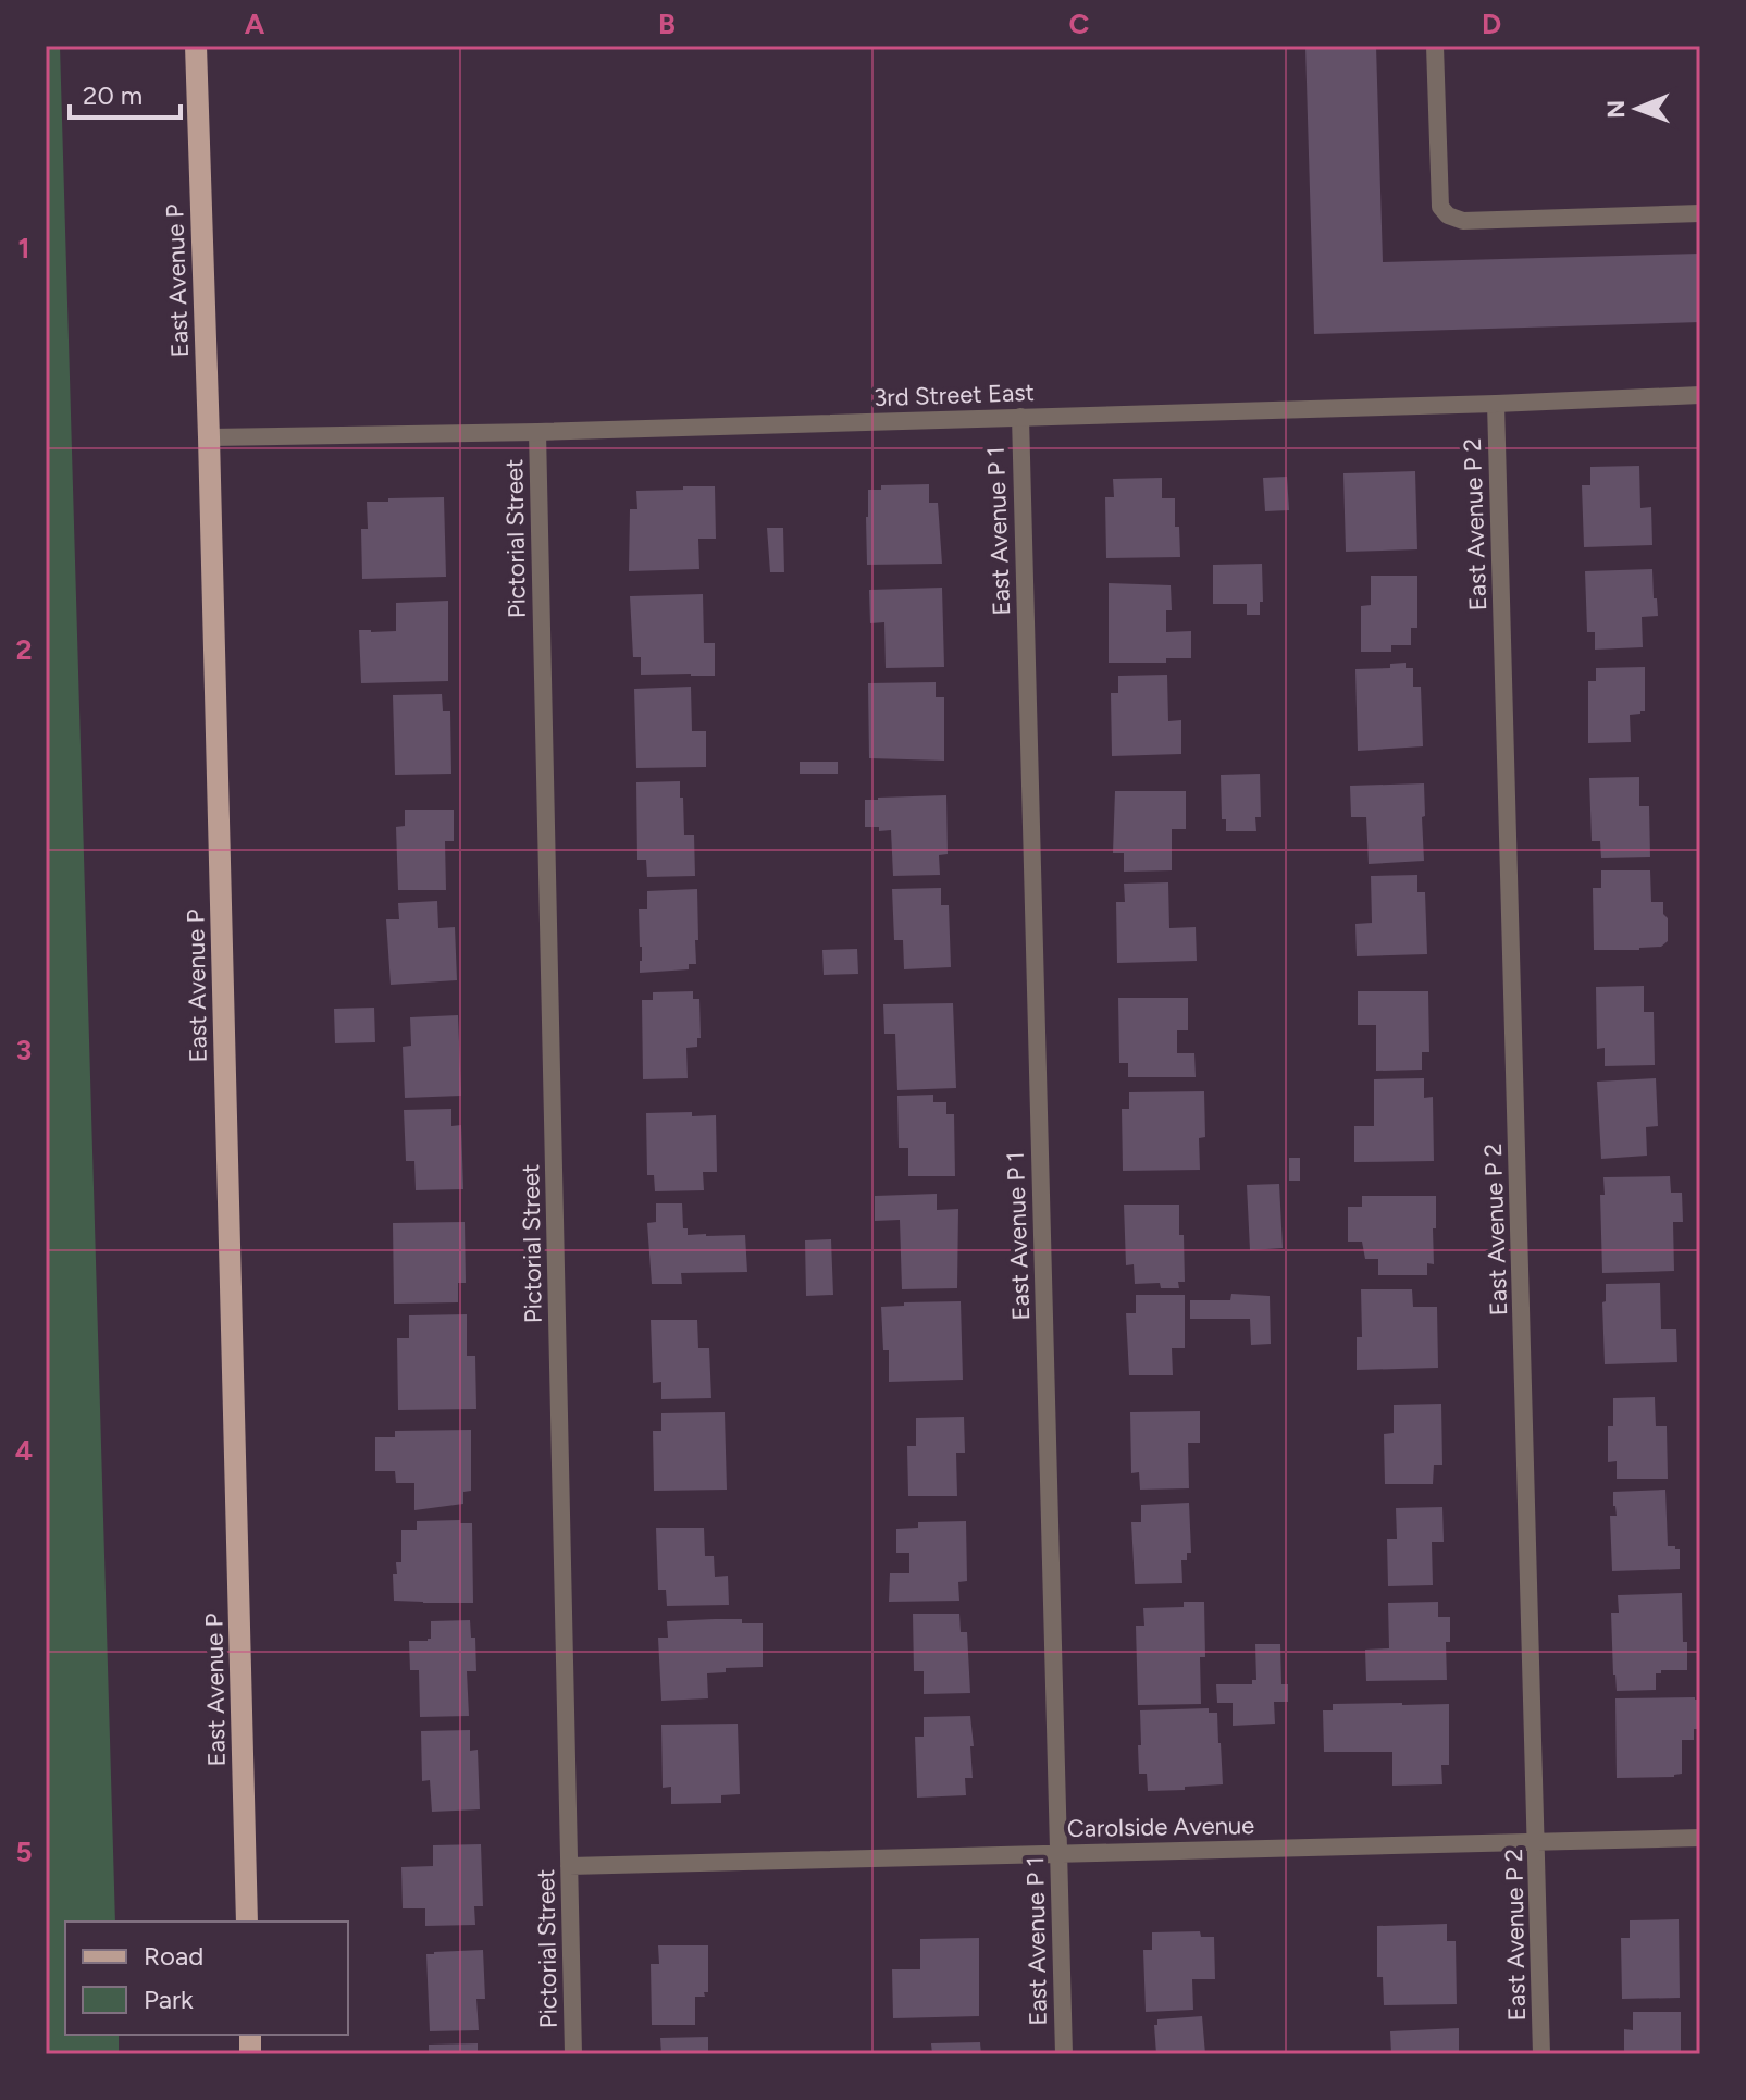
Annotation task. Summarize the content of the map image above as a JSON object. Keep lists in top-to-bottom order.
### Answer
{
  "streets": {
    "main road": ["East Avenue P"],
    "street": [
      "3rd Street East",
      "East Avenue P 2",
      "East Avenue P 1",
      "Pictorial Street",
      "Carolside Avenue"
    ]
  },
  "crossings": [
    ["East Avenue P", "3rd Street East"],
    ["3rd Street East", "East Avenue P 2"],
    ["3rd Street East", "East Avenue P 1"],
    ["3rd Street East", "Pictorial Street"],
    ["East Avenue P 2", "Carolside Avenue"],
    ["East Avenue P 1", "Carolside Avenue"],
    ["Pictorial Street", "Carolside Avenue"]
  ],
  "legend": ["Road", "Park"],
  "scale_bar": "20 m",
  "north": "left",
  "grid": {
    "columns": [
      "A",
      "B",
      "C",
      "D"
    ],
    "rows": [
      "1",
      "2",
      "3",
      "4",
      "5"
    ]
  }
}
